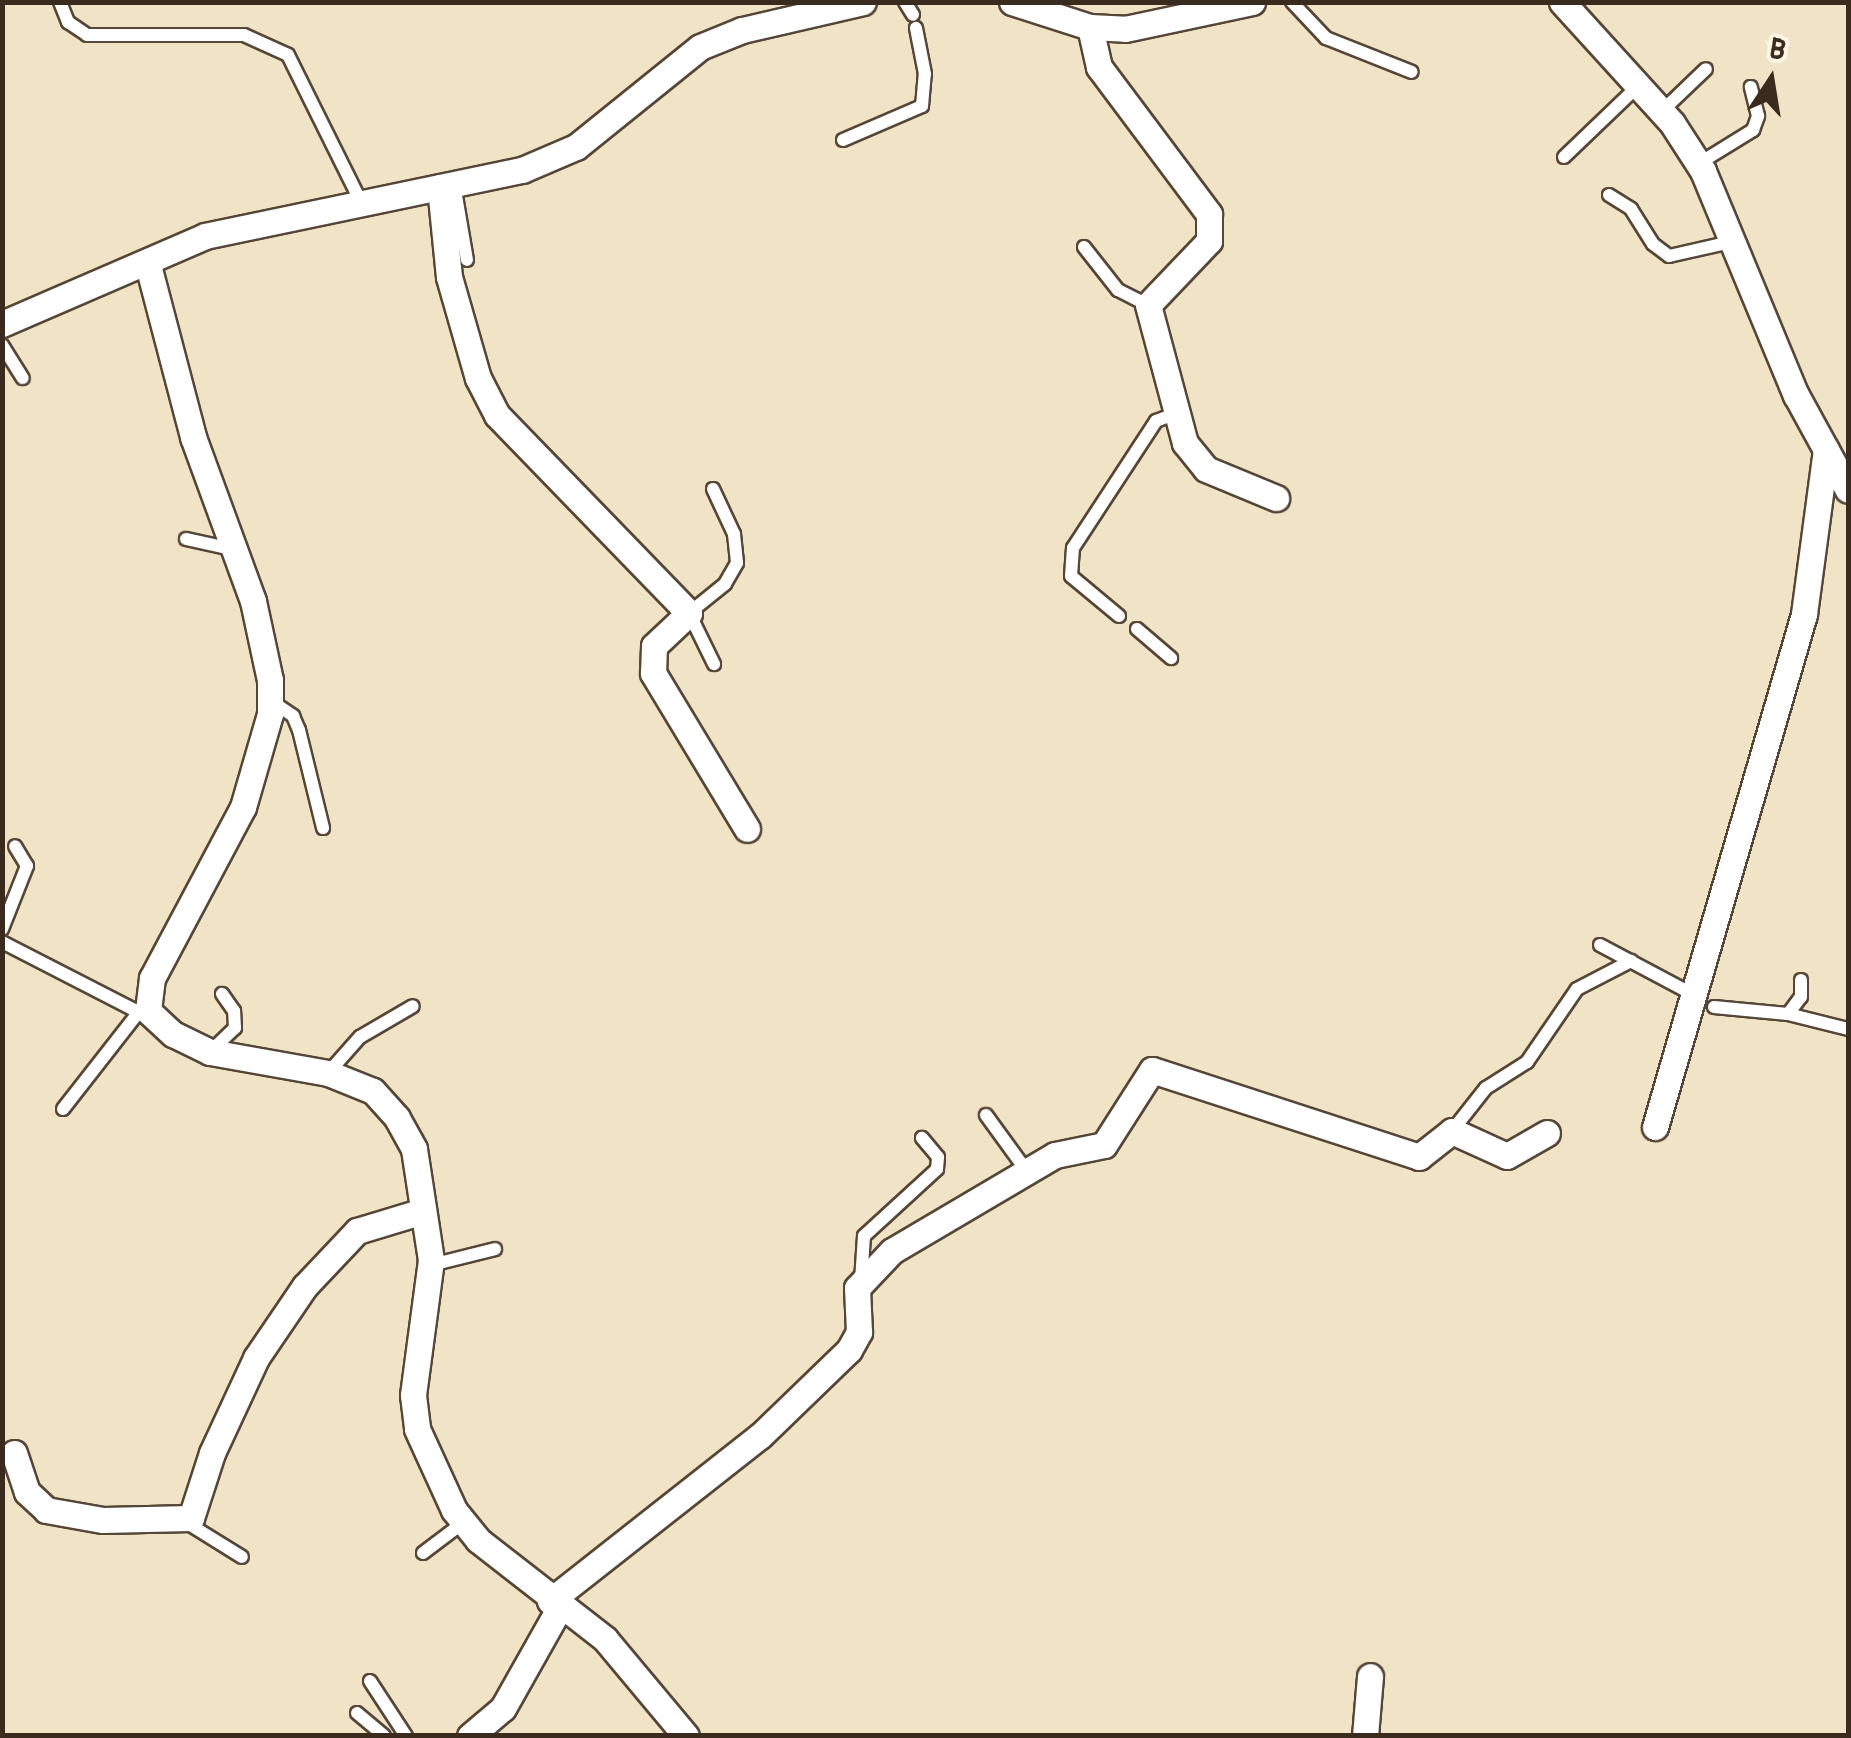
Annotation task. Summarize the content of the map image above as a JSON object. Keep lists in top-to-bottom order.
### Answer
{
  "north": "top"
}
